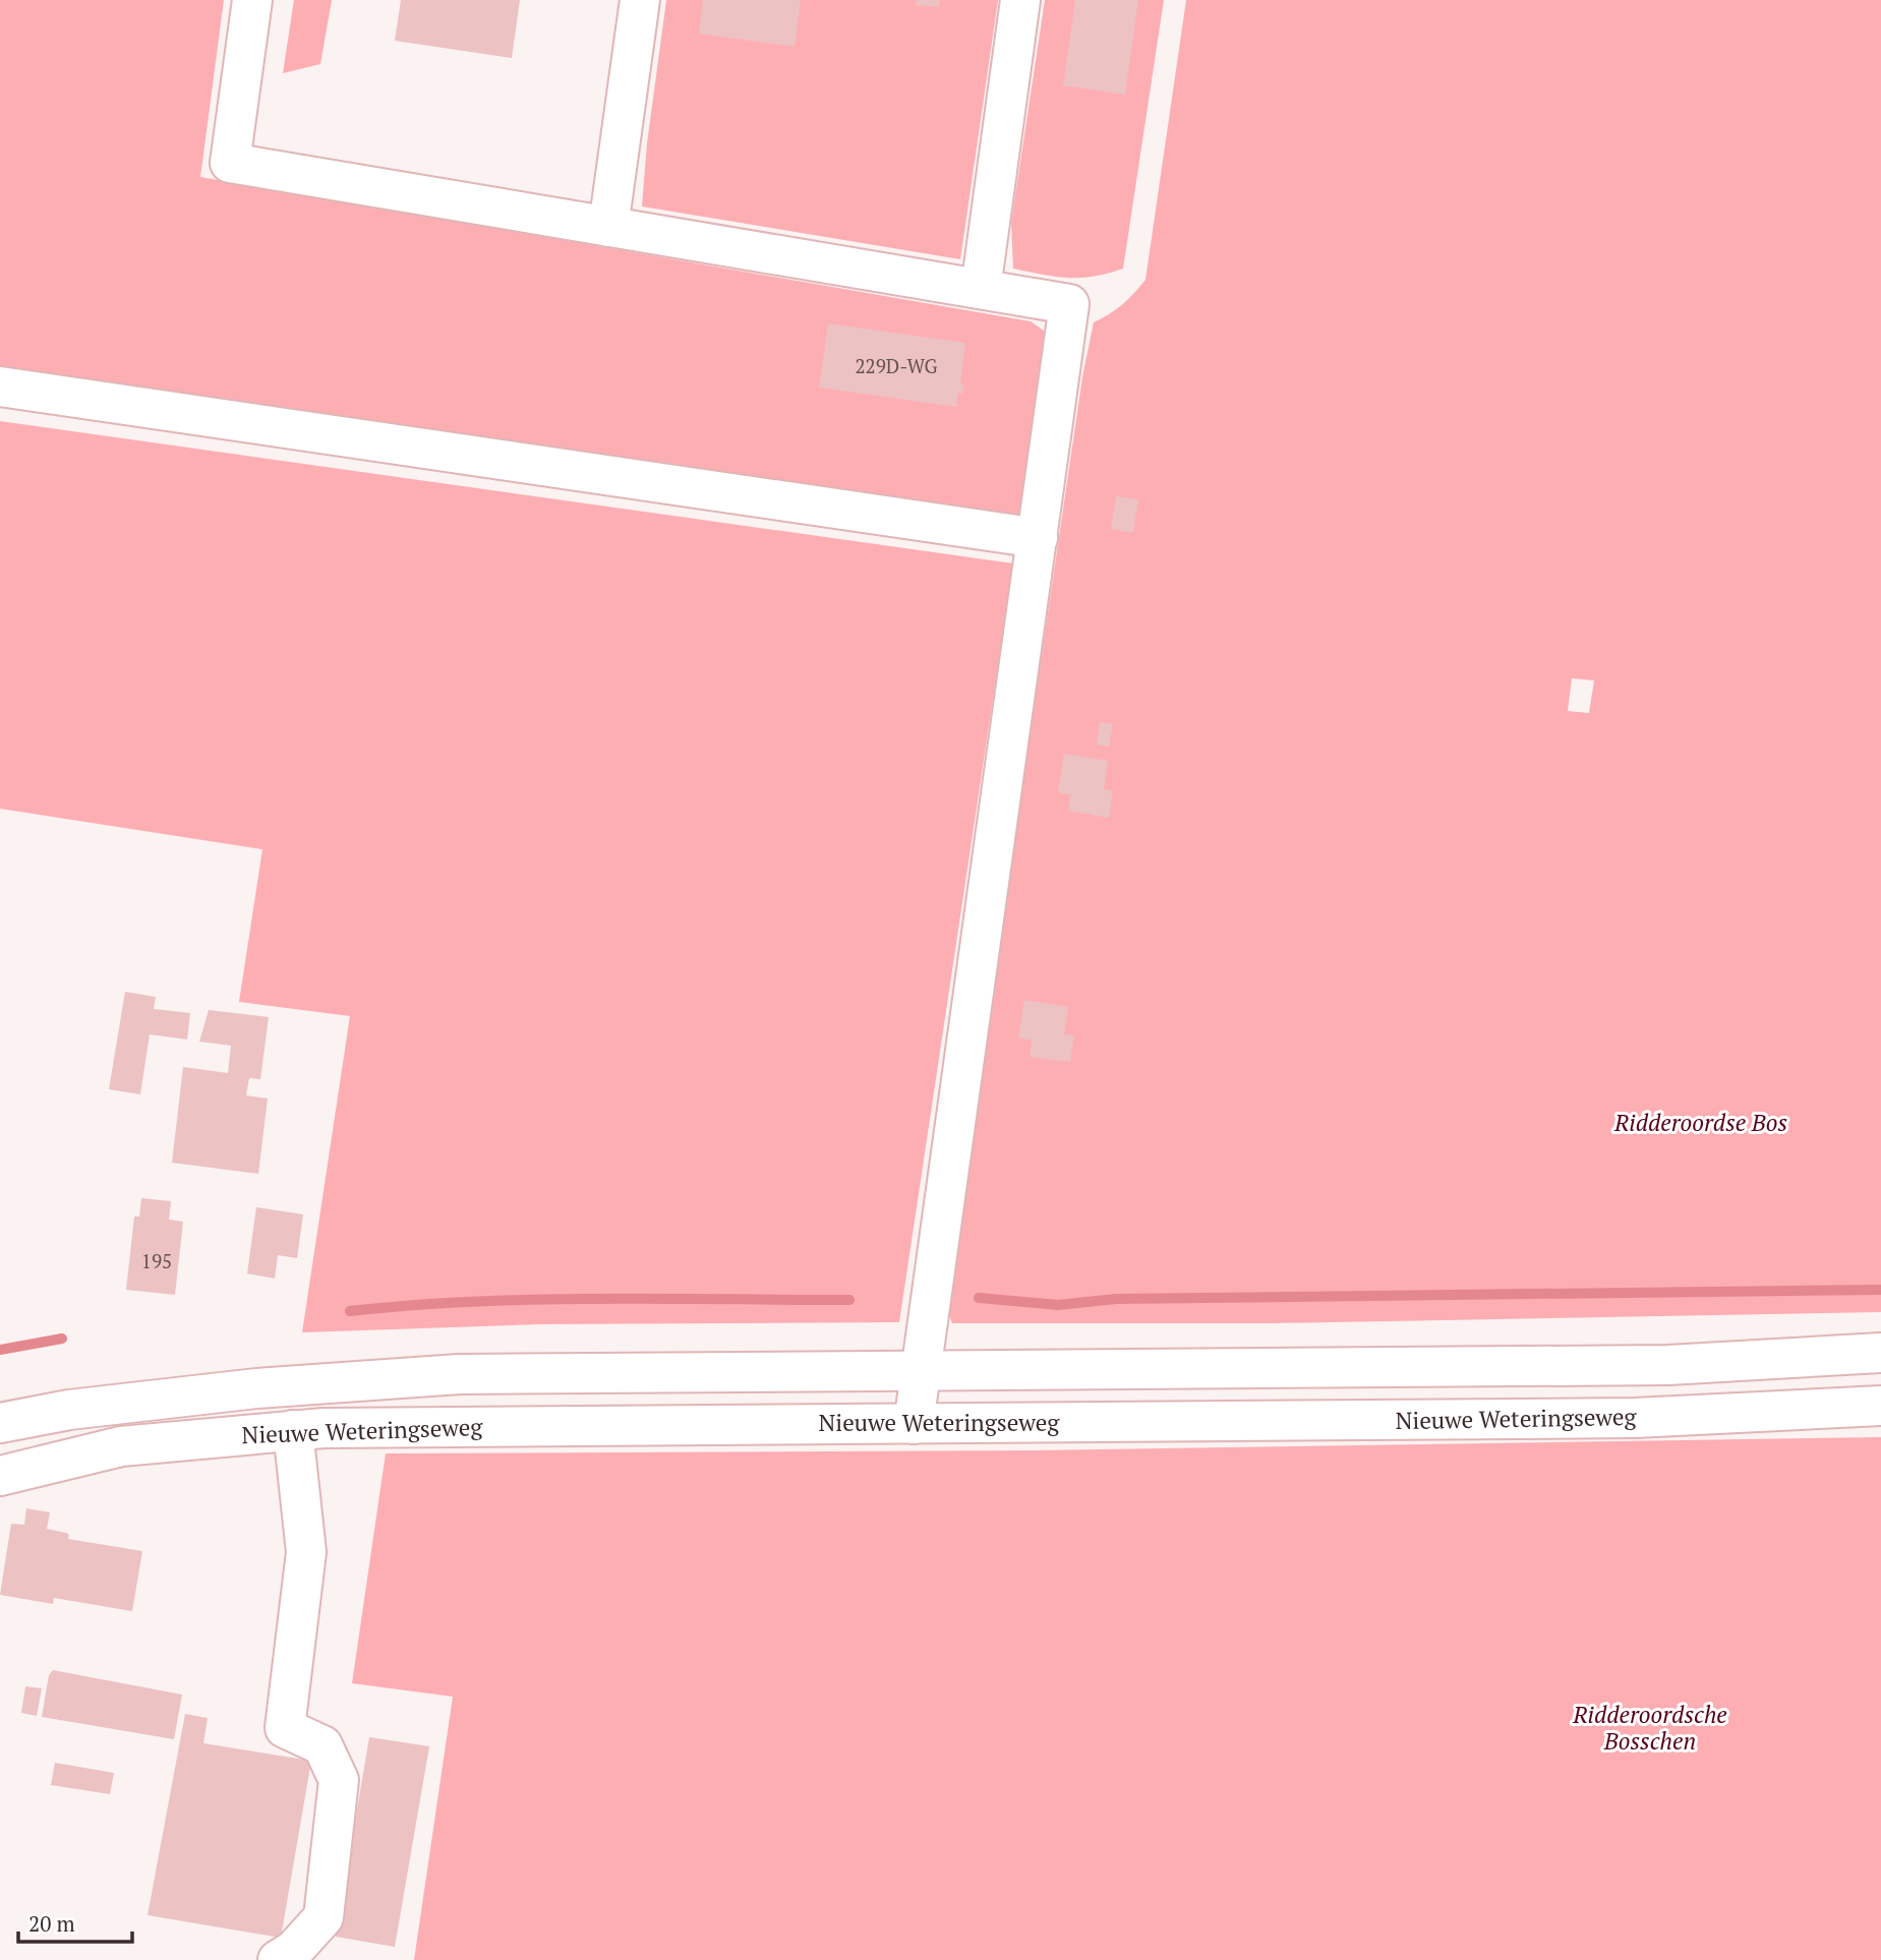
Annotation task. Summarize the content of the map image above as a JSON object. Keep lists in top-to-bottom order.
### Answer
{
  "streets": {
    "main road": ["Nieuwe Weteringseweg"]
  },
  "parks": ["Ridderoordse Bos", "Ridderoordsche Bosschen"],
  "house_numbers": ["229D-WG", "195"],
  "scale_bar": "20 m"
}
